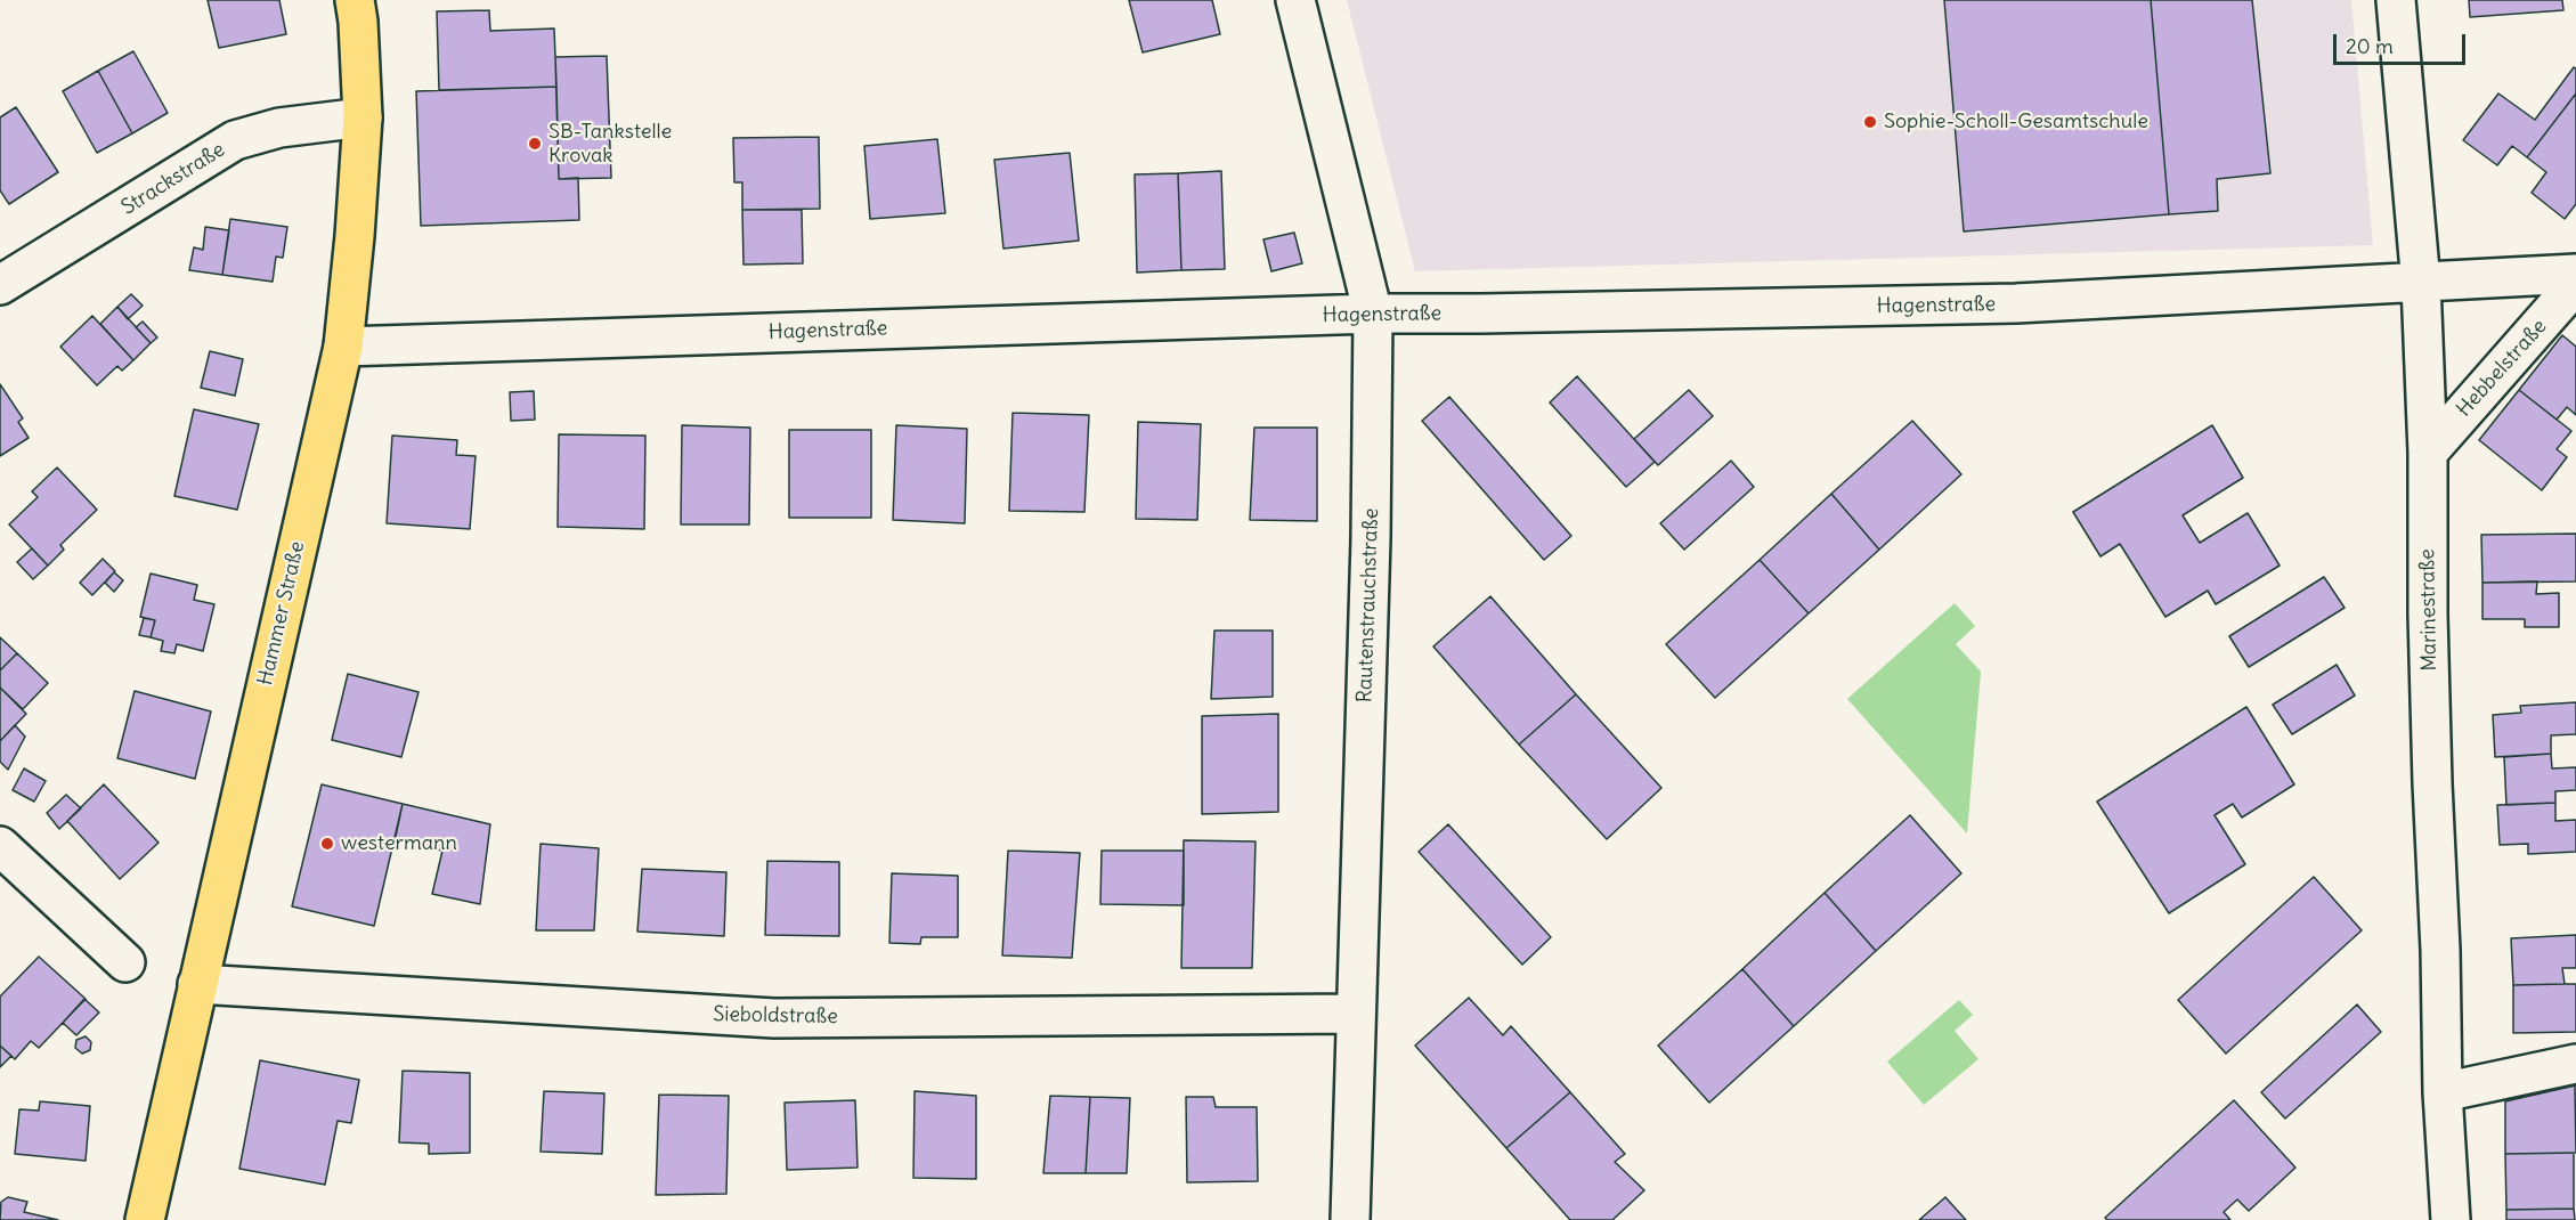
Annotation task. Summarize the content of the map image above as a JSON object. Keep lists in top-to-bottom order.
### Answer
{
  "streets": {
    "main road": ["Hammer Straße"],
    "street": [
      "Strackstraße",
      "Hagenstraße",
      "Hebbelstraße",
      "Rautenstrauchstraße",
      "Marinestraße",
      "Sieboldstraße"
    ]
  },
  "crossings": [
    ["Strackstraße", "Hammer Straße"],
    ["Hagenstraße", "Rautenstrauchstraße"],
    ["Hagenstraße", "Marinestraße"],
    ["Hagenstraße", "Hammer Straße"],
    ["Hebbelstraße", "Marinestraße"],
    ["Rautenstrauchstraße", "Sieboldstraße"],
    ["Hammer Straße", "Sieboldstraße"]
  ],
  "places": ["Sophie-Scholl-Gesamtschule", "SB-Tankstelle Krovak", "westermann"],
  "scale_bar": "20 m"
}
